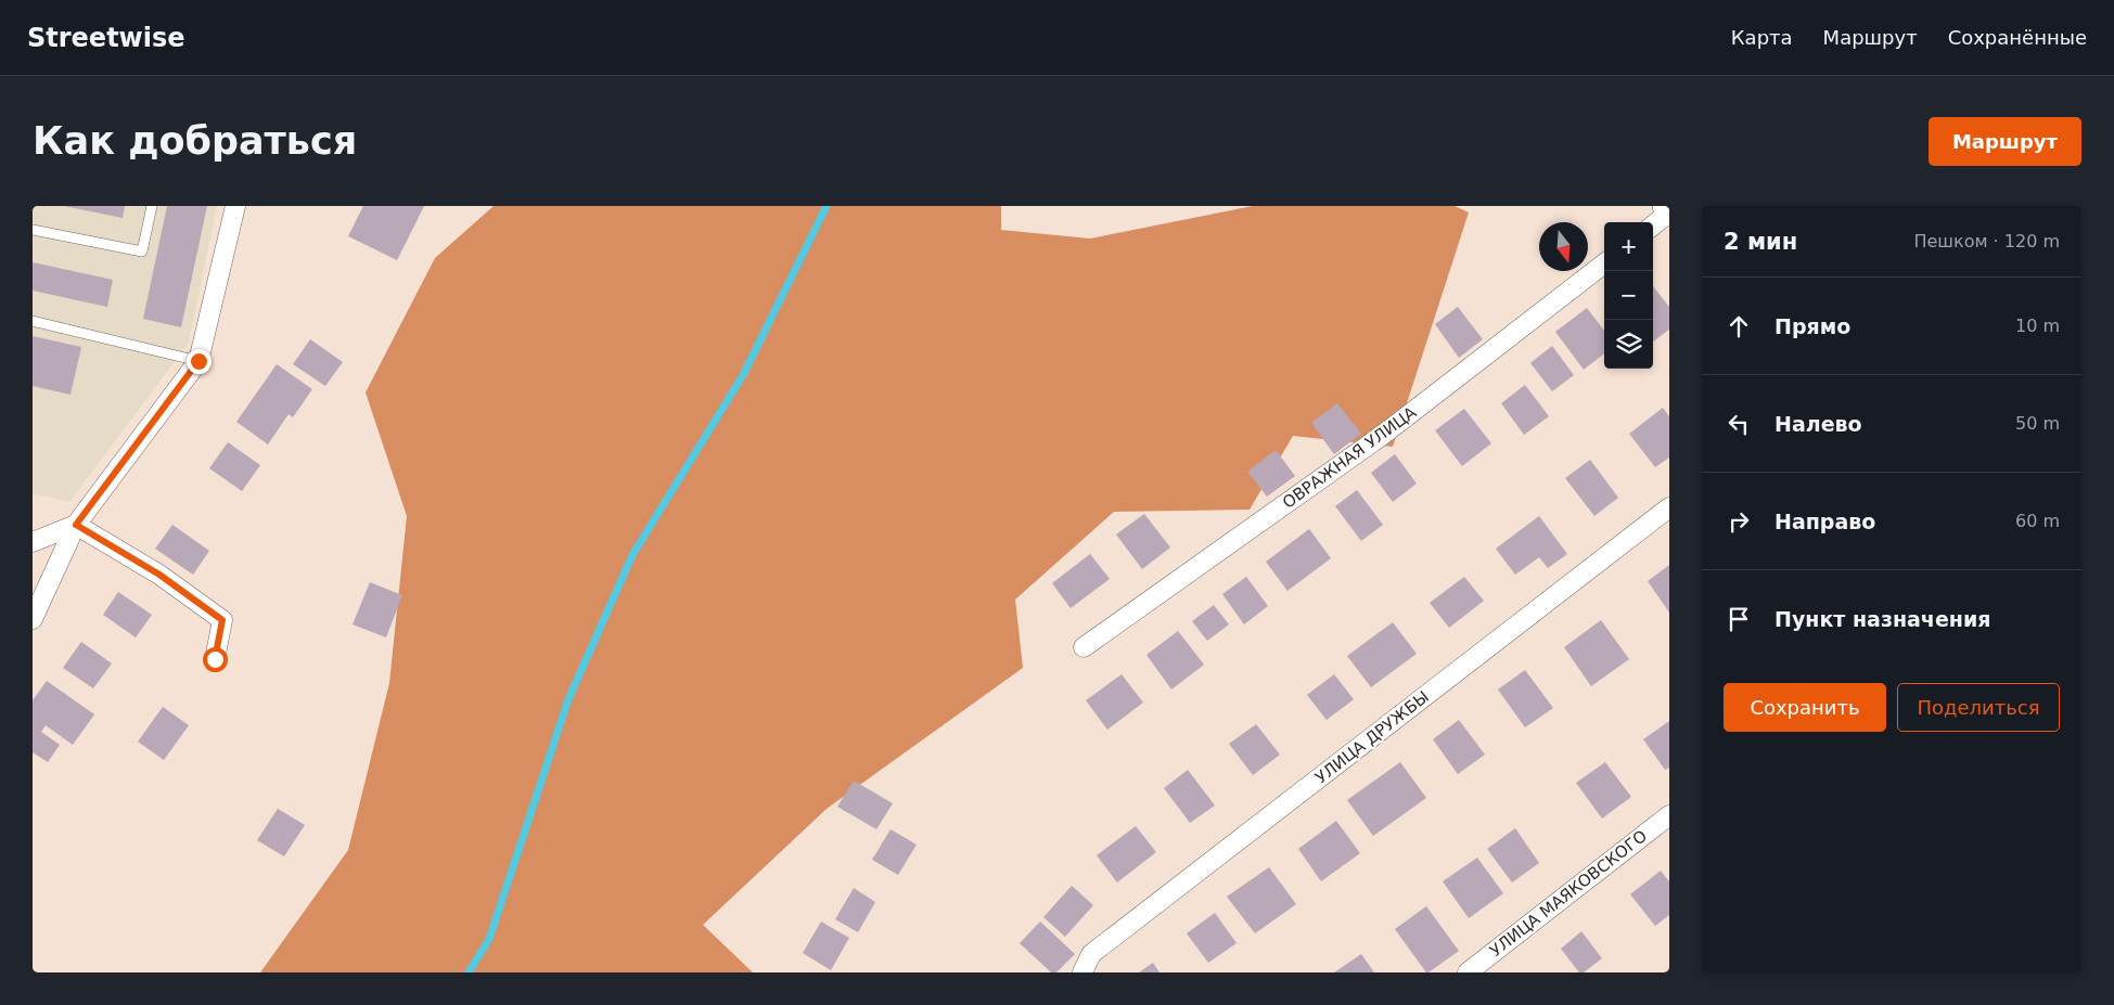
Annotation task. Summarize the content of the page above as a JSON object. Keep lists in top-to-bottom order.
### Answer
{
  "streets": {
    "street": ["ОВРАЖНАЯ УЛИЦА", "УЛИЦА ДРУЖБЫ", "УЛИЦА МАЯКОВСКОГО"]
  },
  "north": "bottom",
  "page": {
    "header": "Streetwise",
    "nav": ["Карта", "Маршрут", "Сохранённые"],
    "buttons": [
      "Маршрут",
      ["Сохранить", "Поделиться"]
    ],
    "title": "Как добраться",
    "heading": ["2 мин", "Пешком · 120 m"],
    "map_buttons": ["+", "−"],
    "list": [
      ["Прямо", "10 m"],
      ["Налево", "50 m"],
      ["Направо", "60 m"],
      "Пункт назначения"
    ]
  }
}
